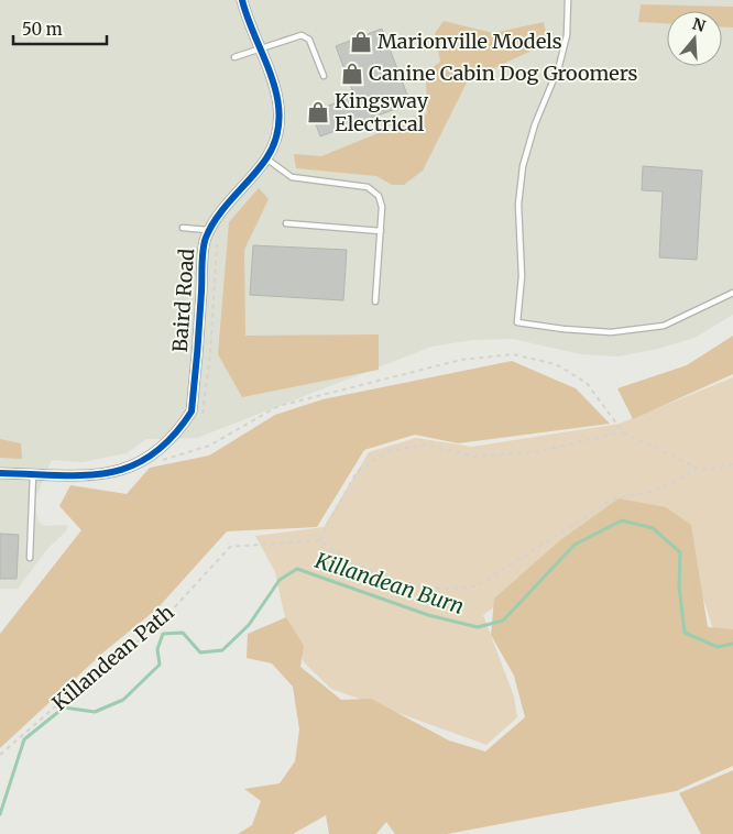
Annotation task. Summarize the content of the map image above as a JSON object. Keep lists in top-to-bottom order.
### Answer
{
  "streets": {
    "street": ["Baird Road"],
    "path": ["Killandean Path"]
  },
  "water": ["Killandean Burn"],
  "places": {
    "shop": ["Marionville Models", "Canine Cabin Dog Groomers", "Kingsway Electrical"]
  },
  "scale_bar": "50 m",
  "north": "top"
}
